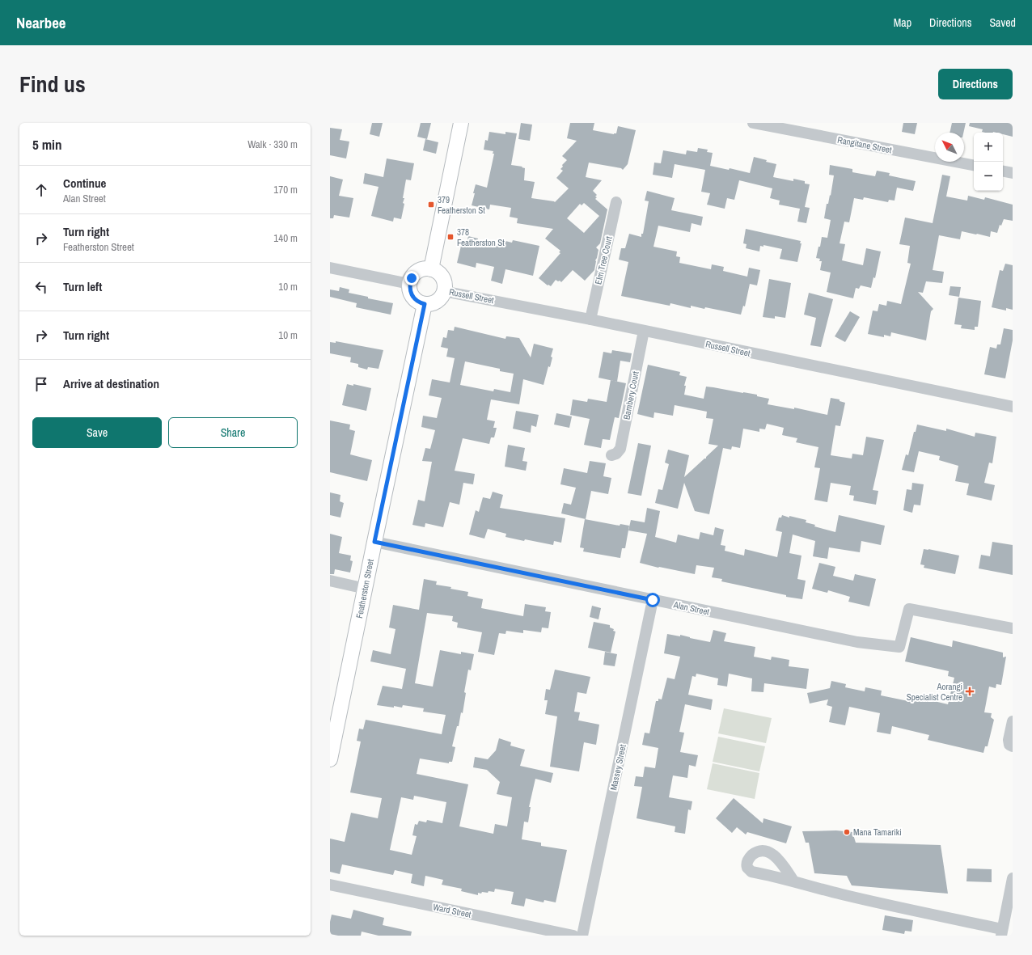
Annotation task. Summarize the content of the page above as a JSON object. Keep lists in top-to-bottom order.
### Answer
{
  "streets": {
    "main road": ["Featherston Street"],
    "street": [
      "Rangitane Street",
      "Elm Tree Court",
      "Russell Street",
      "Bambery Court",
      "Alan Street",
      "Massey Street",
      "Ward Street"
    ]
  },
  "crossings": [
    ["Elm Tree Court", "Russell Street"],
    ["Russell Street", "Bambery Court"],
    ["Russell Street", "Featherston Street"],
    ["Featherston Street", "Alan Street"],
    ["Alan Street", "Massey Street"]
  ],
  "places": {
    "transit": ["379 Featherston St", "378 Featherston St"],
    "health": ["Aorangi Specialist Centre"],
    "other": ["Mana Tamariki"]
  },
  "north": "top left",
  "page": {
    "header": "Nearbee",
    "nav": ["Map", "Directions", "Saved"],
    "title": "Find us",
    "buttons": [
      "Directions",
      ["Save", "Share"]
    ],
    "heading": ["5 min", "Walk · 330 m"],
    "map_buttons": ["+", "−"],
    "list": [
      ["Continue", "Alan Street", "170 m"],
      ["Turn right", "Featherston Street", "140 m"],
      ["Turn left", "10 m"],
      ["Turn right", "10 m"],
      "Arrive at destination"
    ]
  }
}
